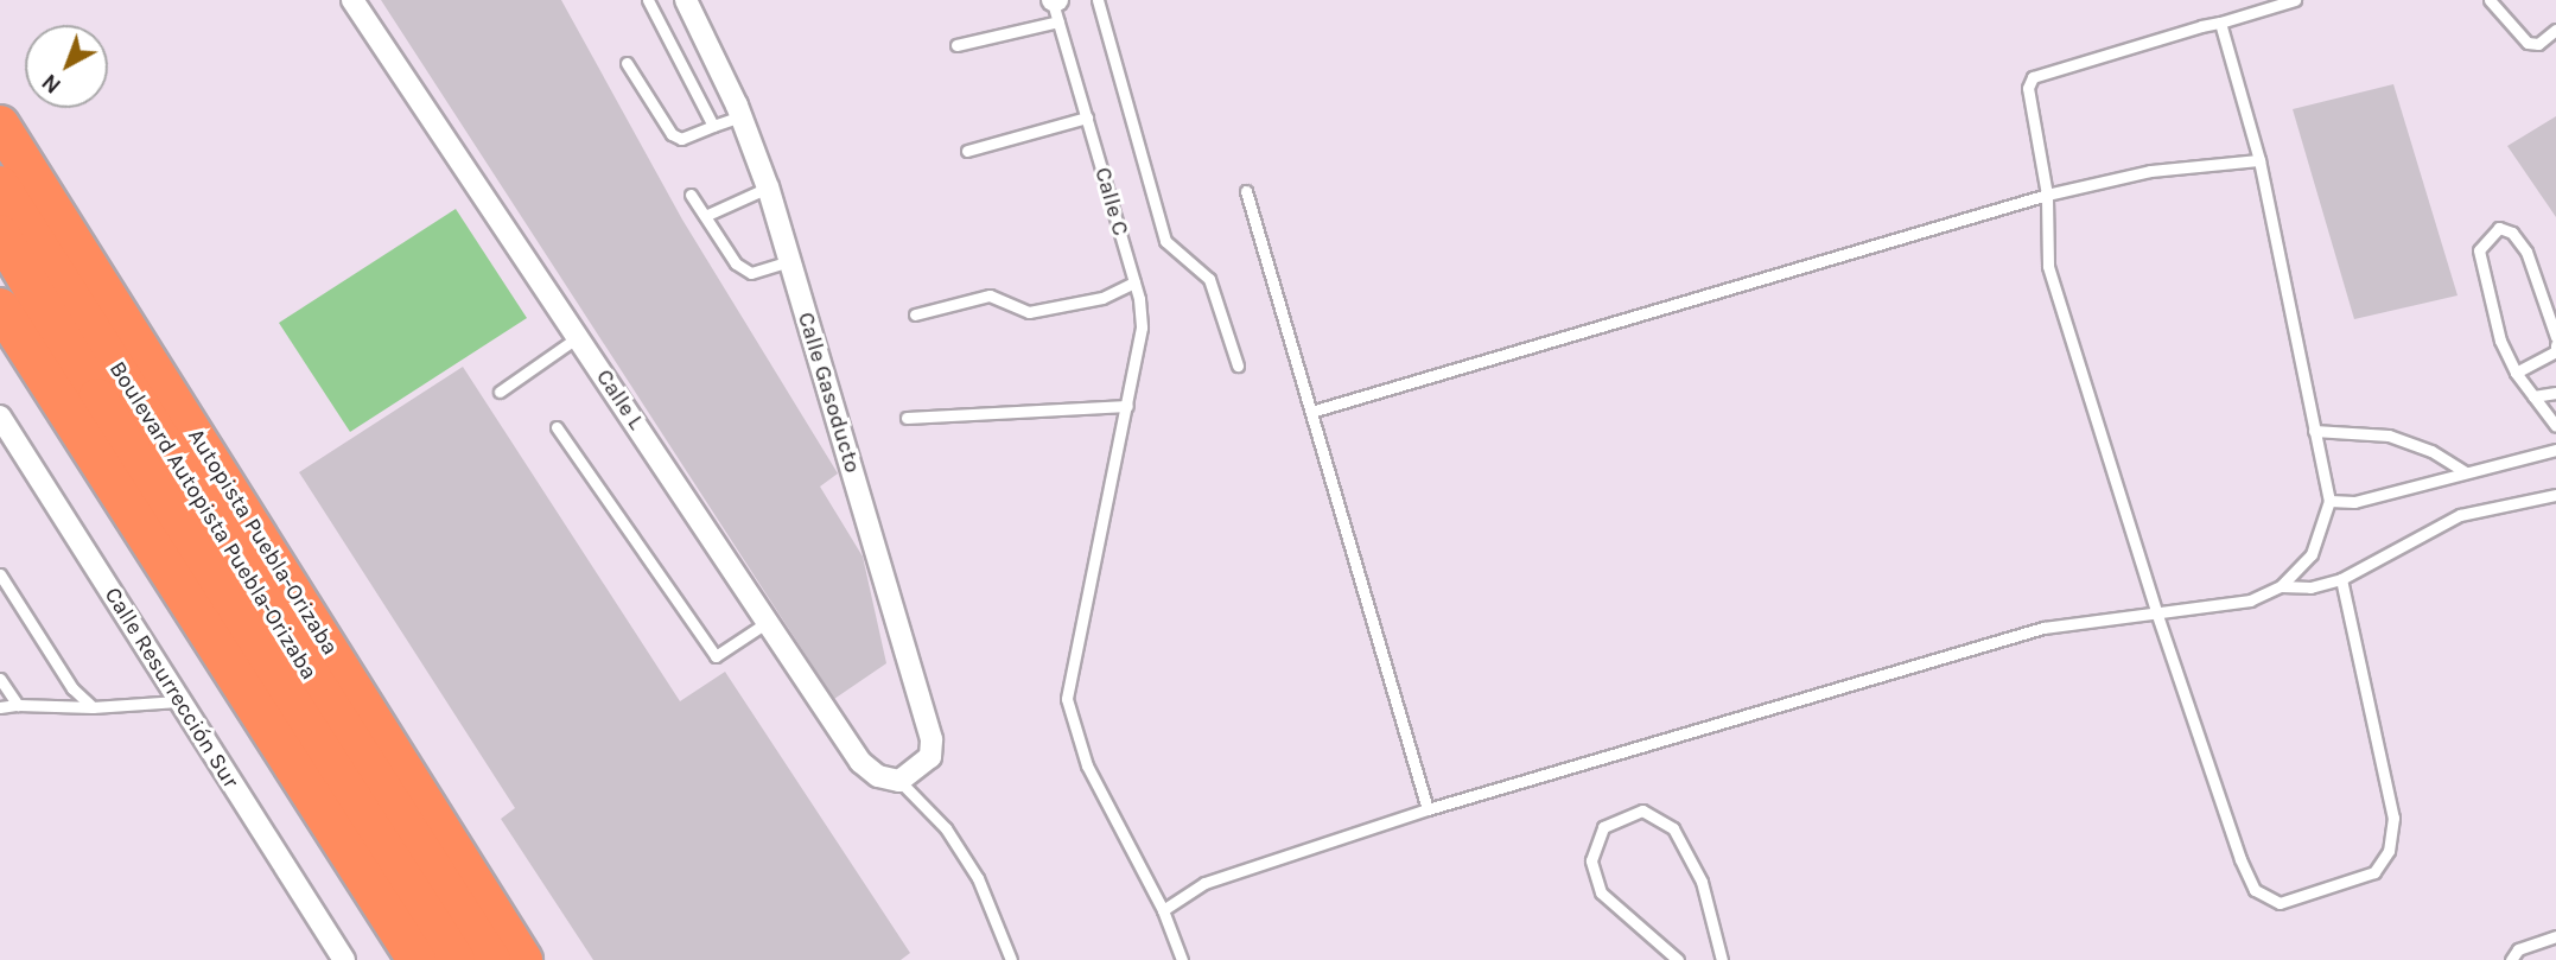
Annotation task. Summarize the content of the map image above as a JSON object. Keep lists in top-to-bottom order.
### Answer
{
  "streets": {
    "highway": ["Boulevard Autopista Puebla-Orizaba", "Autopista Puebla-Orizaba"],
    "street": ["Calle Gasoducto", "Calle L", "Calle Resurrección Sur"],
    "lane": ["Calle C"]
  },
  "crossings": [
    ["Calle Gasoducto", "Calle L"]
  ],
  "north": "bottom left"
}
